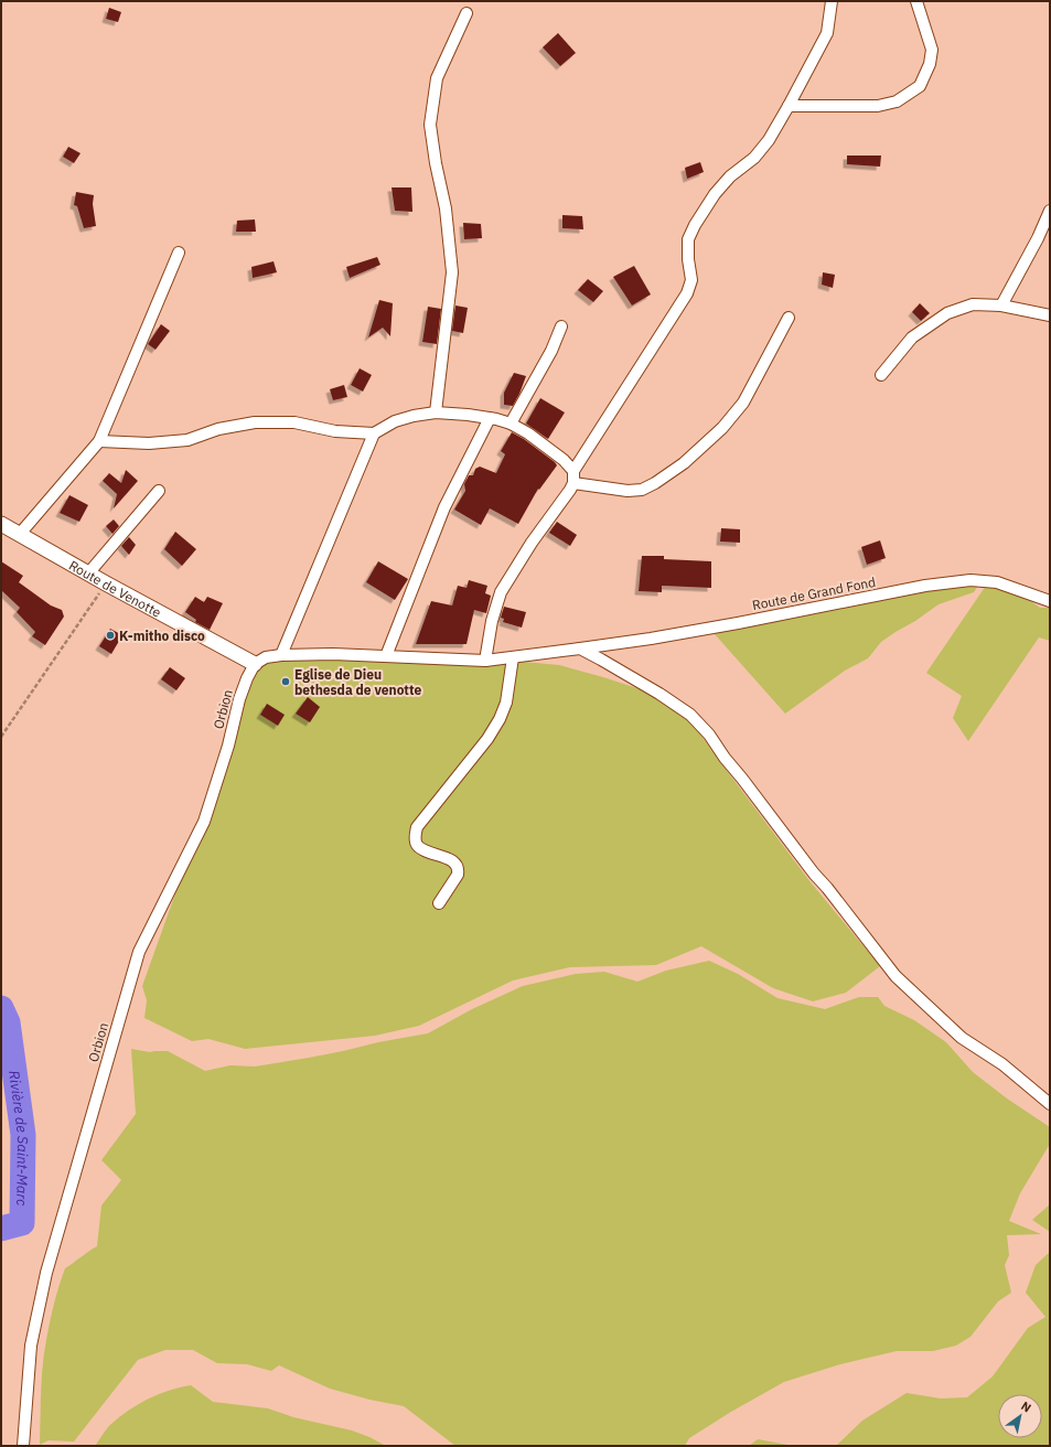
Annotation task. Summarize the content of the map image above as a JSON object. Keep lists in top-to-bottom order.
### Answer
{
  "streets": {
    "street": ["Route de Venotte", "Route de Grand Fond", "Orbion"]
  },
  "crossings": [
    ["Route de Venotte", "Route de Grand Fond"],
    ["Route de Venotte", "Orbion"],
    ["Route de Grand Fond", "Orbion"]
  ],
  "water": ["Rivière de Saint-Marc"],
  "places": ["K-mitho disco", "Eglise de Dieu bethesda de venotte"],
  "north": "top right"
}
